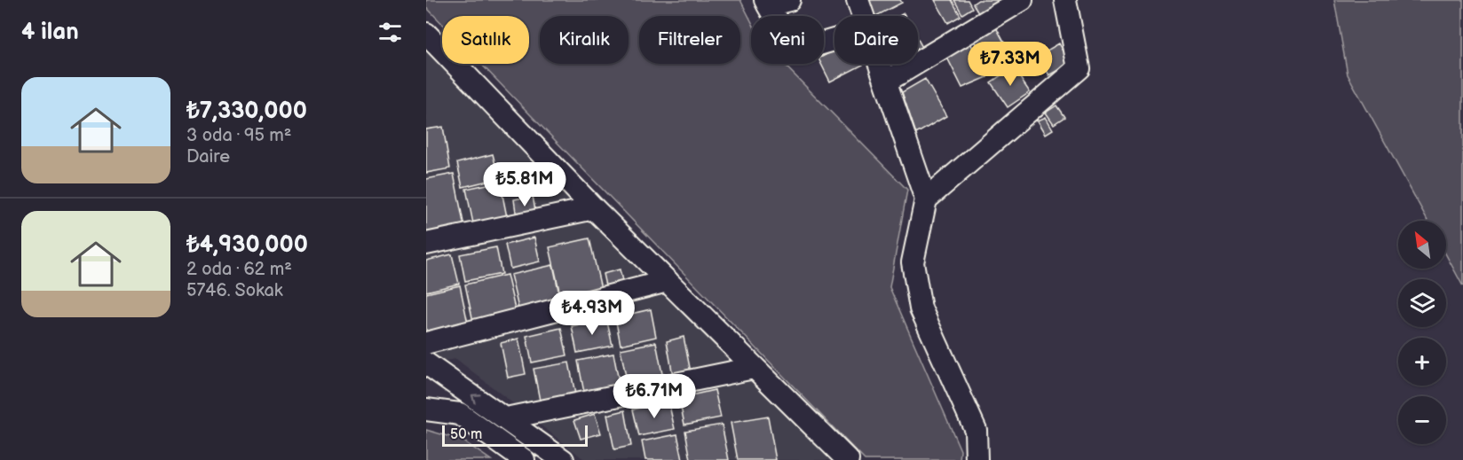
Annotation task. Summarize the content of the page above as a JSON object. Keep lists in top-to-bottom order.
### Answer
{
  "scale_bar": "50 m",
  "north": "top left",
  "page": {
    "heading": "4 ilan",
    "chip": [
      "Satılık",
      "Kiralık",
      "Filtreler",
      "Yeni",
      "Daire"
    ],
    "price": [
      "₺7.33M",
      "₺5.81M",
      "₺4.93M",
      "₺6.71M"
    ],
    "list": [
      {
        "name": "₺7,330,000",
        "note": "3 oda · 95 m² · Daire"
      },
      {
        "name": "₺4,930,000",
        "note": "2 oda · 62 m² · 5746. Sokak"
      }
    ],
    "map_buttons": ["+", "−"],
    "scale": "50 m"
  }
}
